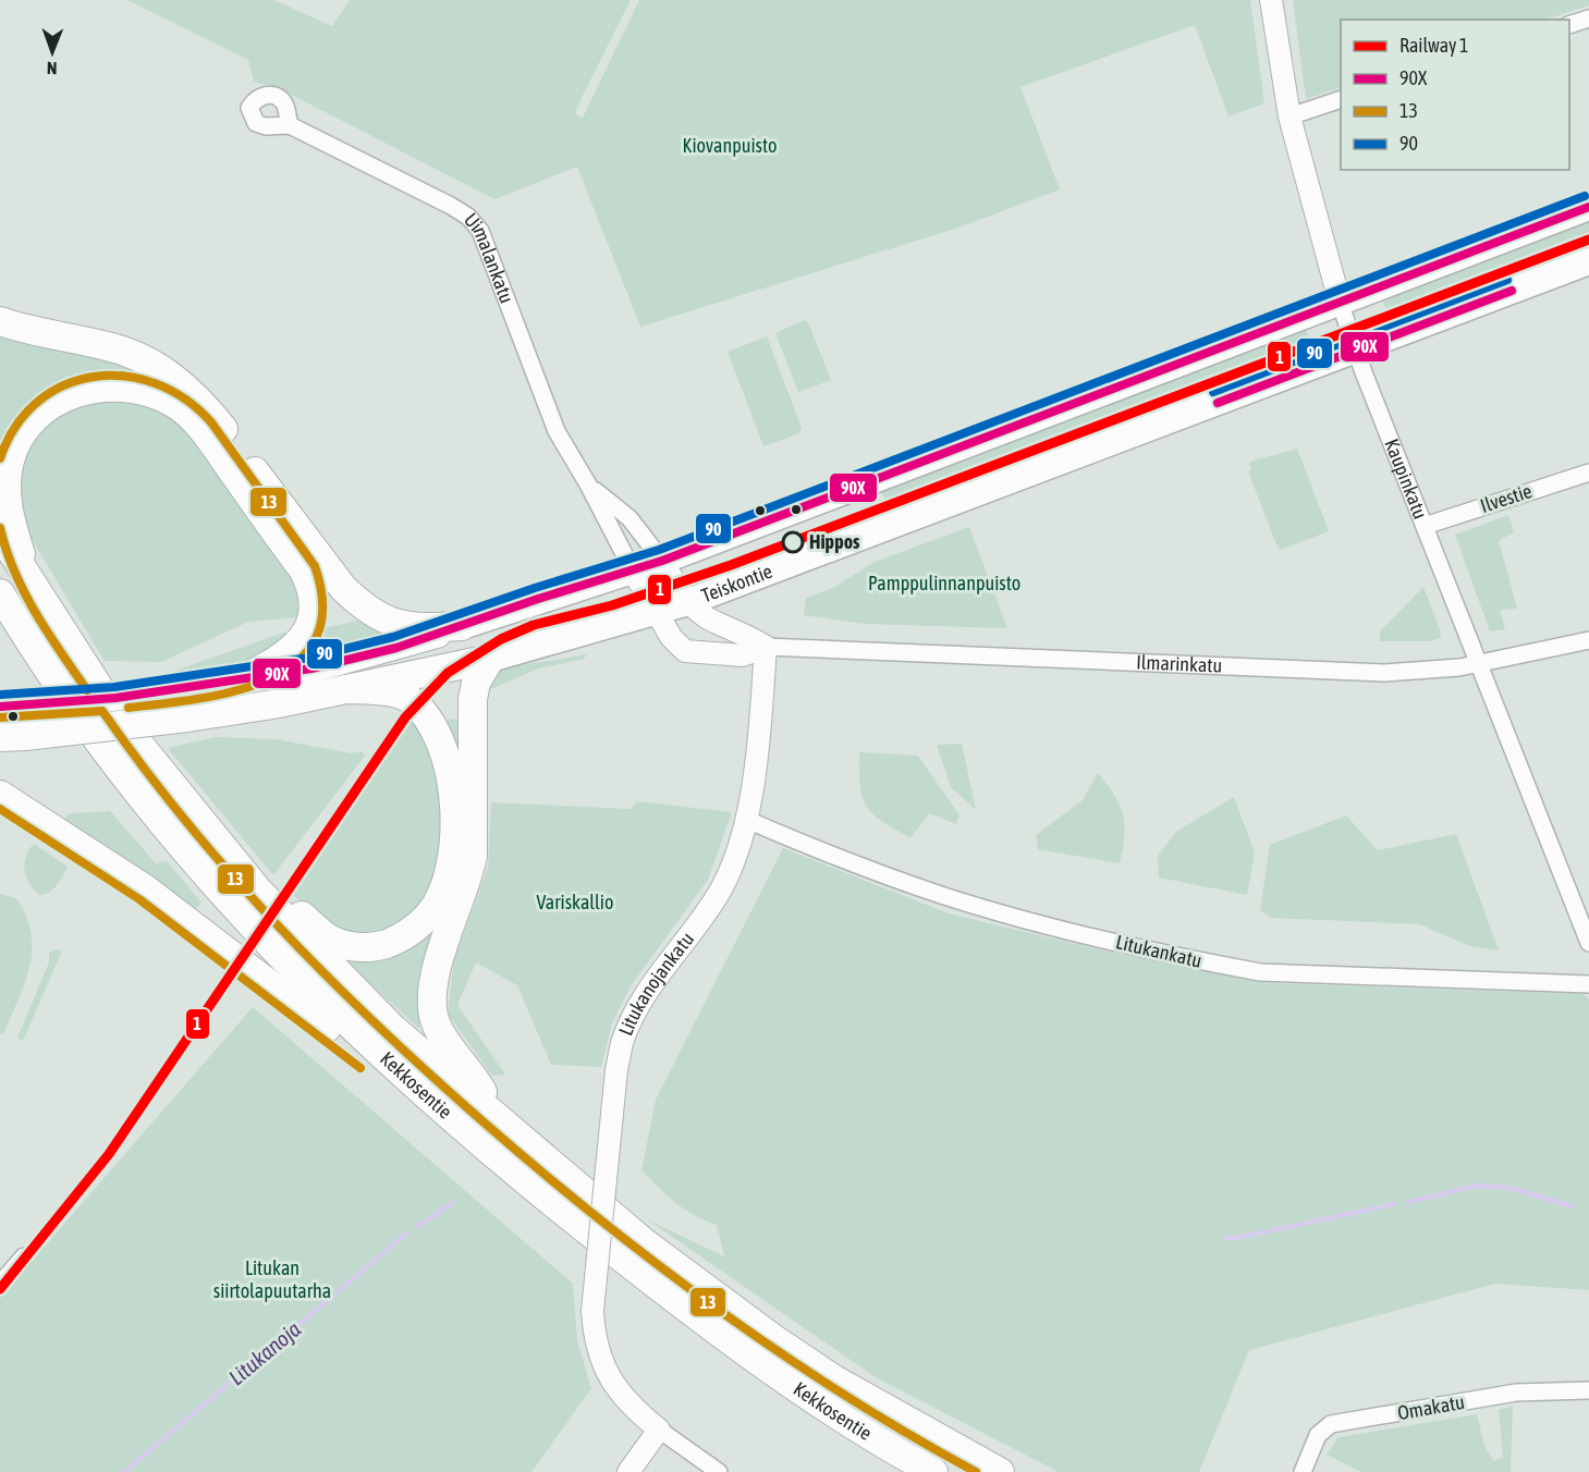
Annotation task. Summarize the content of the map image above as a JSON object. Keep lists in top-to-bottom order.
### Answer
{
  "streets": {
    "highway": ["Teiskontie", "Kekkosentie"],
    "street": [
      "Uimalankatu",
      "Kaupinkatu",
      "Ilvestie",
      "Ilmarinkatu",
      "Litukankatu",
      "Litukanojankatu",
      "Omakatu"
    ]
  },
  "crossings": [
    ["Uimalankatu", "Teiskontie"],
    ["Uimalankatu", "Ilmarinkatu"],
    ["Kaupinkatu", "Ilvestie"],
    ["Kaupinkatu", "Teiskontie"],
    ["Kaupinkatu", "Ilmarinkatu"],
    ["Teiskontie", "Ilmarinkatu"],
    ["Ilmarinkatu", "Litukanojankatu"],
    ["Litukankatu", "Litukanojankatu"]
  ],
  "water": ["Litukanoja"],
  "parks": [
    "Kiovanpuisto",
    "Pamppulinnanpuisto",
    "Variskallio",
    "Litukan siirtolapuutarha"
  ],
  "places": ["Hippos"],
  "lines": [
    "transit line 90",
    "transit line 90X",
    "rail line 1",
    "transit line 13"
  ],
  "legend": [
    "Railway 1",
    "90X",
    "13",
    "90"
  ],
  "north": "bottom"
}
